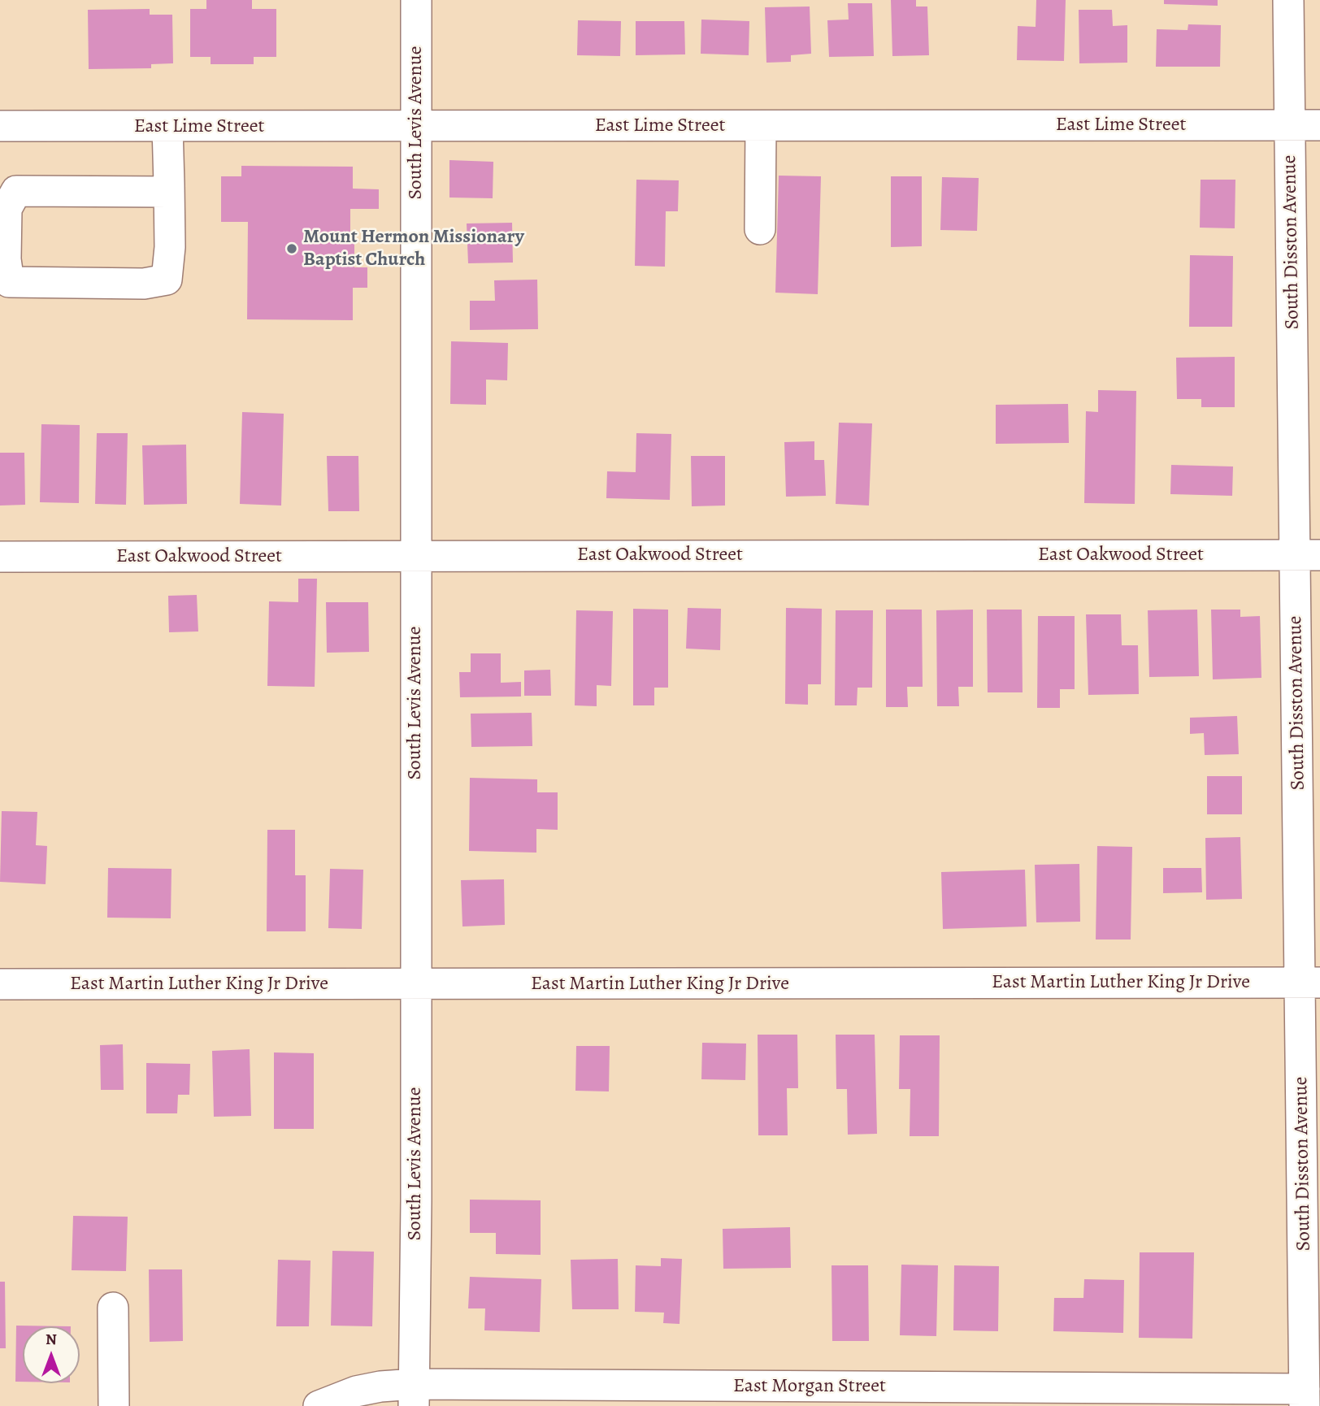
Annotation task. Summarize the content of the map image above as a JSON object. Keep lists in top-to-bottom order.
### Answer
{
  "streets": {
    "street": [
      "South Levis Avenue",
      "East Lime Street",
      "South Disston Avenue",
      "East Oakwood Street",
      "East Martin Luther King Jr Drive",
      "East Morgan Street"
    ]
  },
  "crossings": [
    ["South Levis Avenue", "East Lime Street"],
    ["South Levis Avenue", "East Oakwood Street"],
    ["South Levis Avenue", "East Martin Luther King Jr Drive"],
    ["South Levis Avenue", "East Morgan Street"],
    ["East Lime Street", "South Disston Avenue"],
    ["South Disston Avenue", "East Oakwood Street"],
    ["South Disston Avenue", "East Martin Luther King Jr Drive"],
    ["South Disston Avenue", "East Morgan Street"]
  ],
  "places": ["Mount Hermon Missionary Baptist Church"],
  "north": "top"
}
